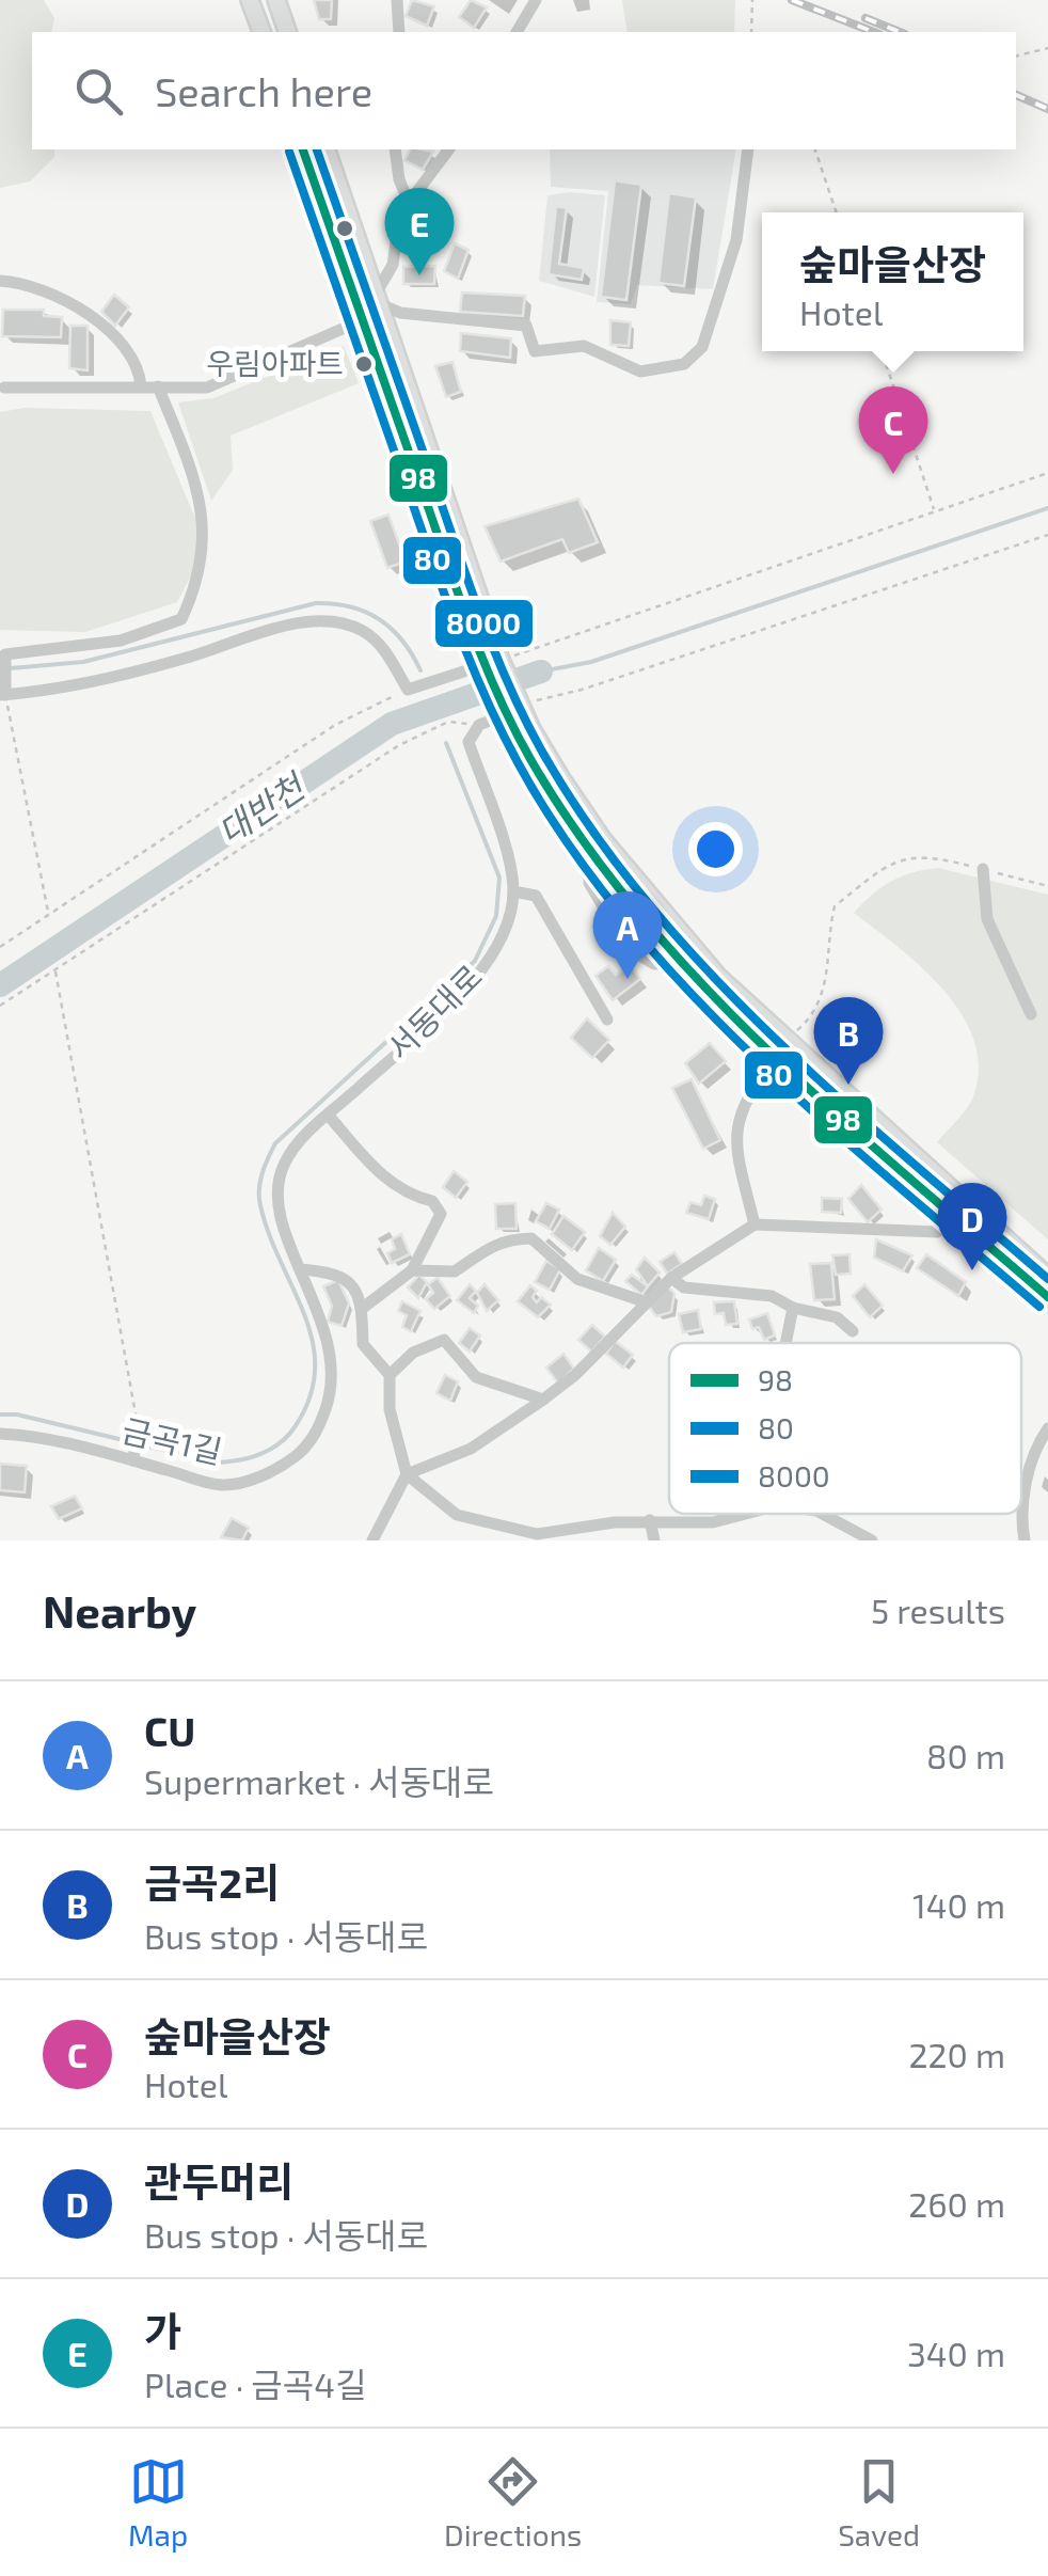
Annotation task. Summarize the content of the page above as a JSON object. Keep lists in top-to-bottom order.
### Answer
{
  "streets": {
    "street": ["서동대로", "금곡1길"]
  },
  "crossings": [
    ["서동대로", "금곡1길"]
  ],
  "water": ["대반천"],
  "places": ["우림아파트"],
  "lines": ["transit line 98", "transit line 8000", "transit line 80"],
  "legend": ["98", "80", "8000"],
  "page": {
    "search": "Search here",
    "pins": [
      "E",
      "C",
      "A",
      "B",
      "D"
    ],
    "popup": ["숲마을산장", "Hotel"],
    "heading": ["Nearby", "5 results"],
    "list": [
      {
        "mark": "A",
        "name": "CU",
        "note": "Supermarket · 서동대로",
        "value": "80 m"
      },
      {
        "mark": "B",
        "name": "금곡2리",
        "note": "Bus stop · 서동대로",
        "value": "140 m"
      },
      {
        "mark": "C",
        "name": "숲마을산장",
        "note": "Hotel",
        "value": "220 m"
      },
      {
        "mark": "D",
        "name": "관두머리",
        "note": "Bus stop · 서동대로",
        "value": "260 m"
      },
      {
        "mark": "E",
        "name": "가",
        "note": "Place · 금곡4길",
        "value": "340 m"
      }
    ],
    "nav": ["Map", "Directions", "Saved"]
  }
}
